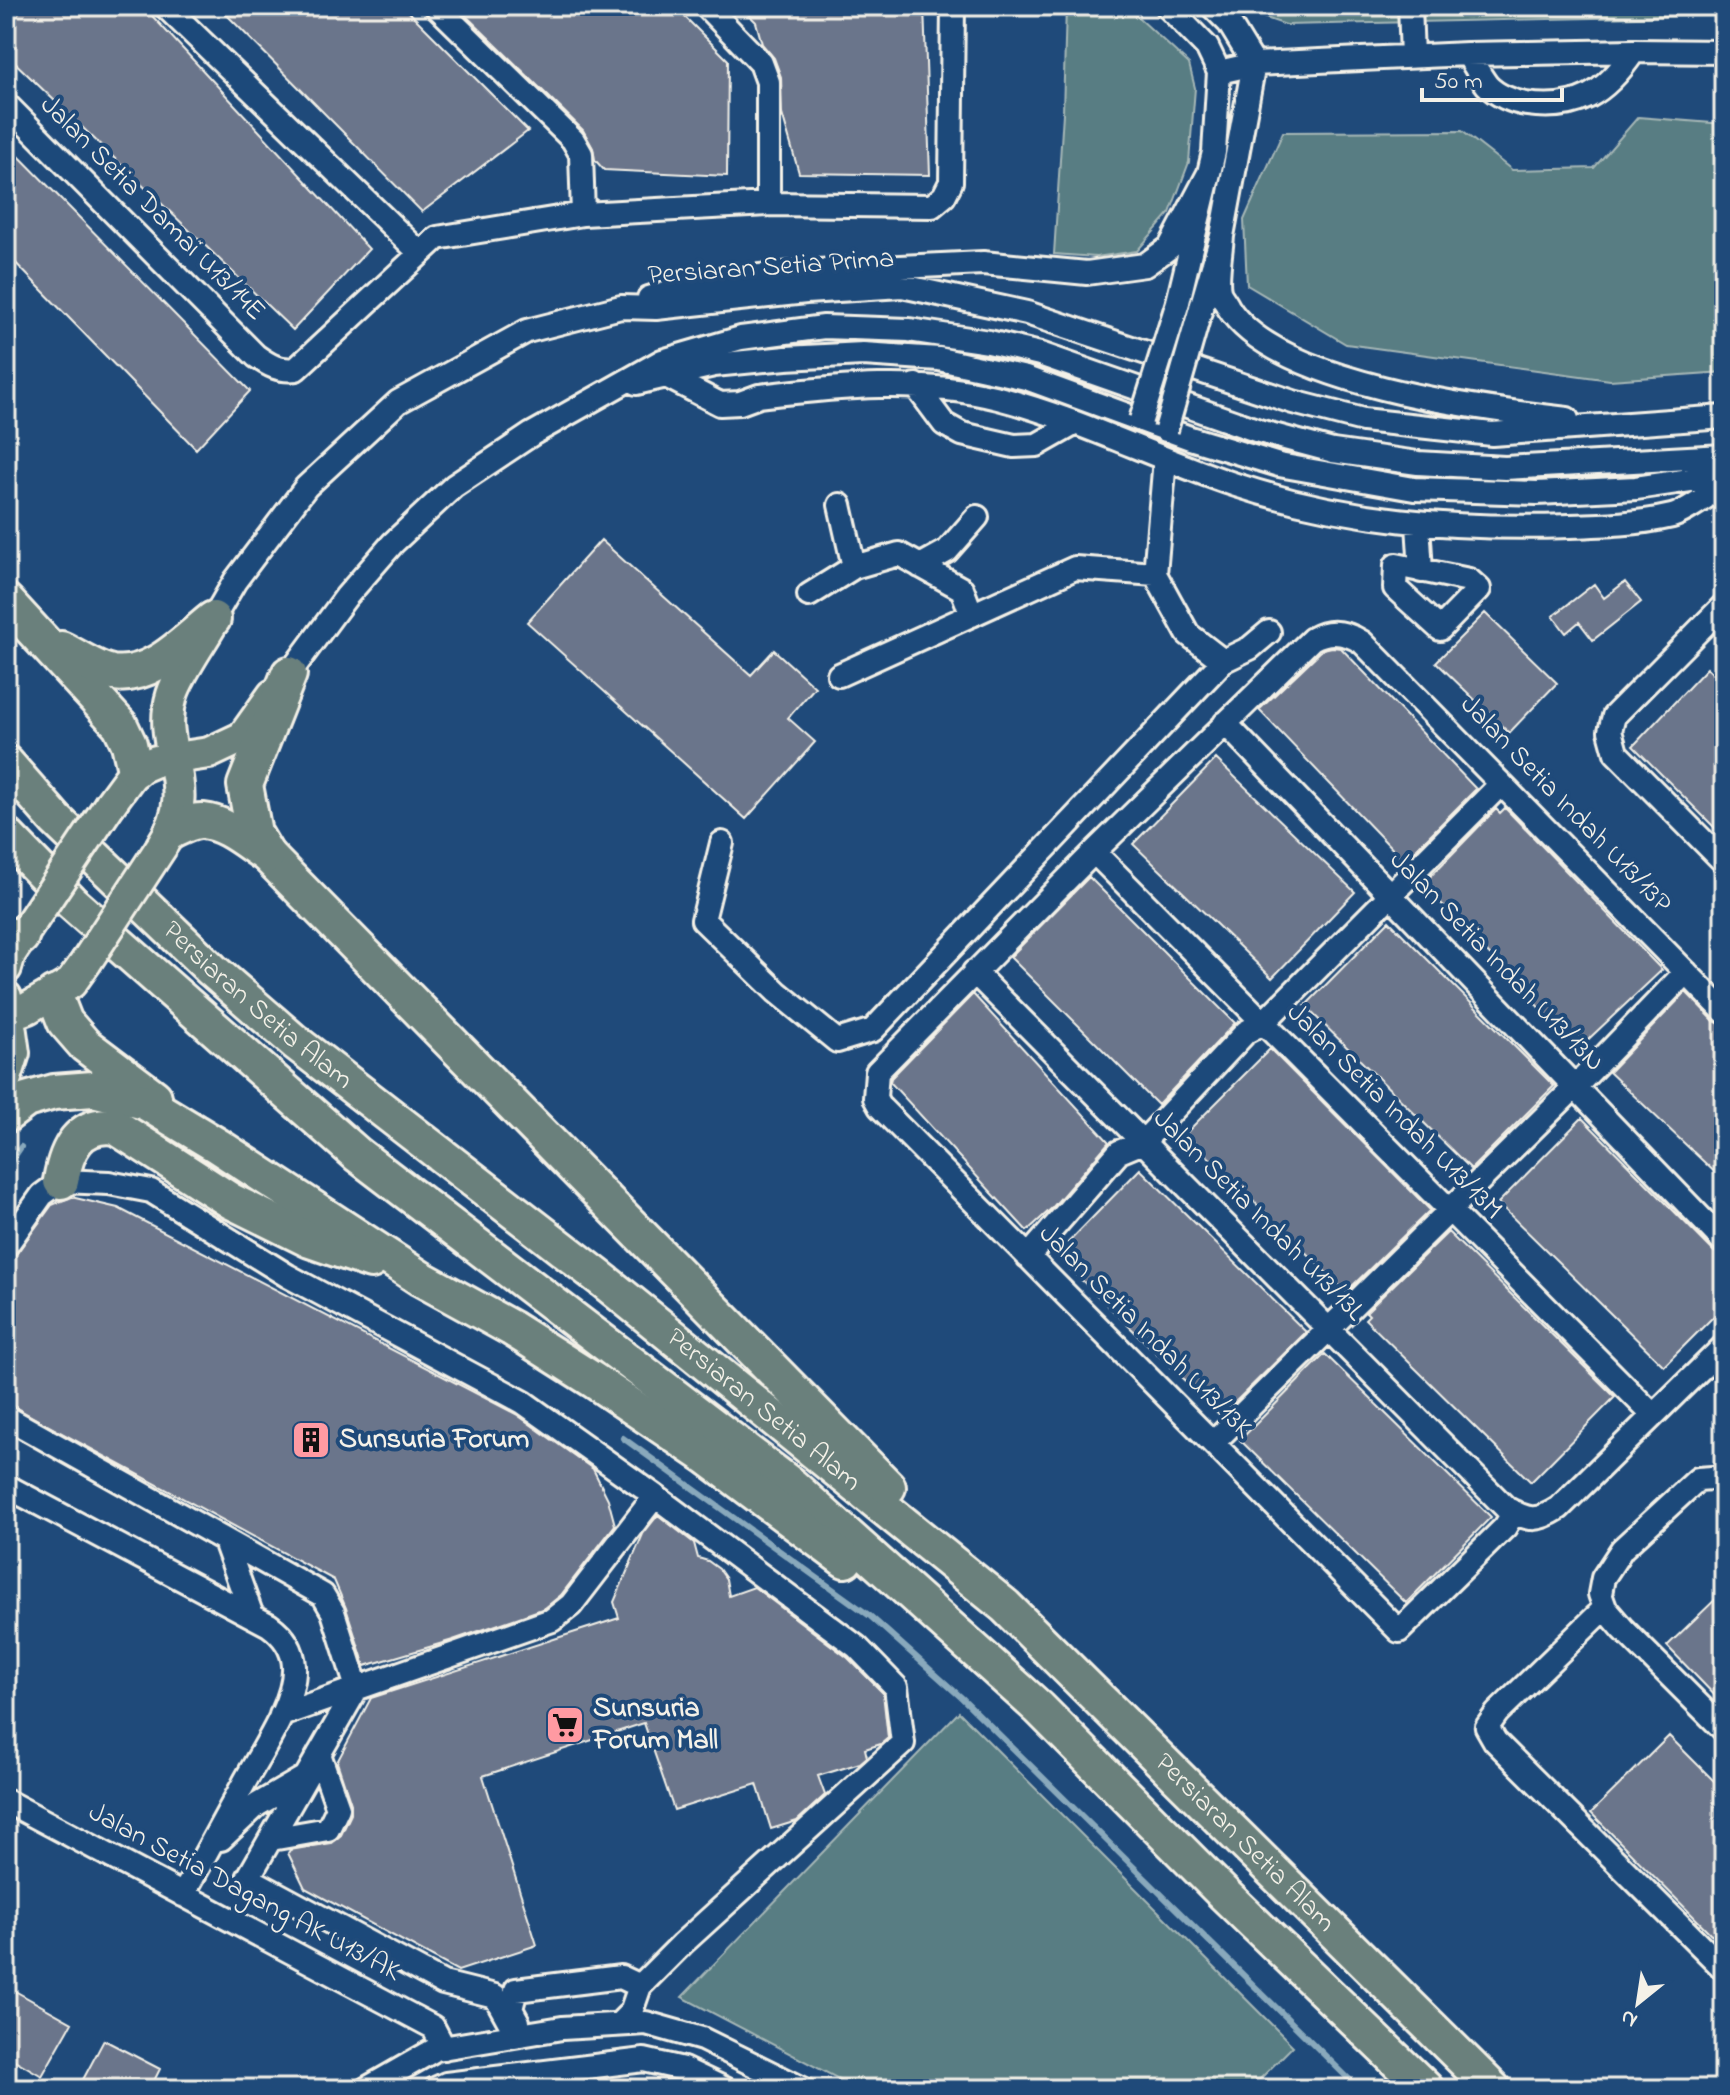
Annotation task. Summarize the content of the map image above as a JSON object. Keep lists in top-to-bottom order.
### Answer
{
  "streets": {
    "highway": ["Persiaran Setia Alam"],
    "street": [
      "Jalan Setia Damai U13/14E",
      "Persiaran Setia Prima",
      "Jalan Setia Indah U13/13P",
      "Jalan Setia Indah U13/13N",
      "Jalan Setia Indah U13/13M",
      "Jalan Setia Indah U13/13L",
      "Jalan Setia Indah U13/13K",
      "Jalan Setia Dagang AK U13/AK"
    ]
  },
  "crossings": [
    ["Jalan Setia Indah U13/13P", "Jalan Setia Indah U13/13N"],
    ["Jalan Setia Indah U13/13L", "Jalan Setia Indah U13/13K"]
  ],
  "places": {
    "building": ["Sunsuria Forum"],
    "supermarket": ["Sunsuria Forum Mall"]
  },
  "scale_bar": "50 m",
  "north": "bottom left"
}
